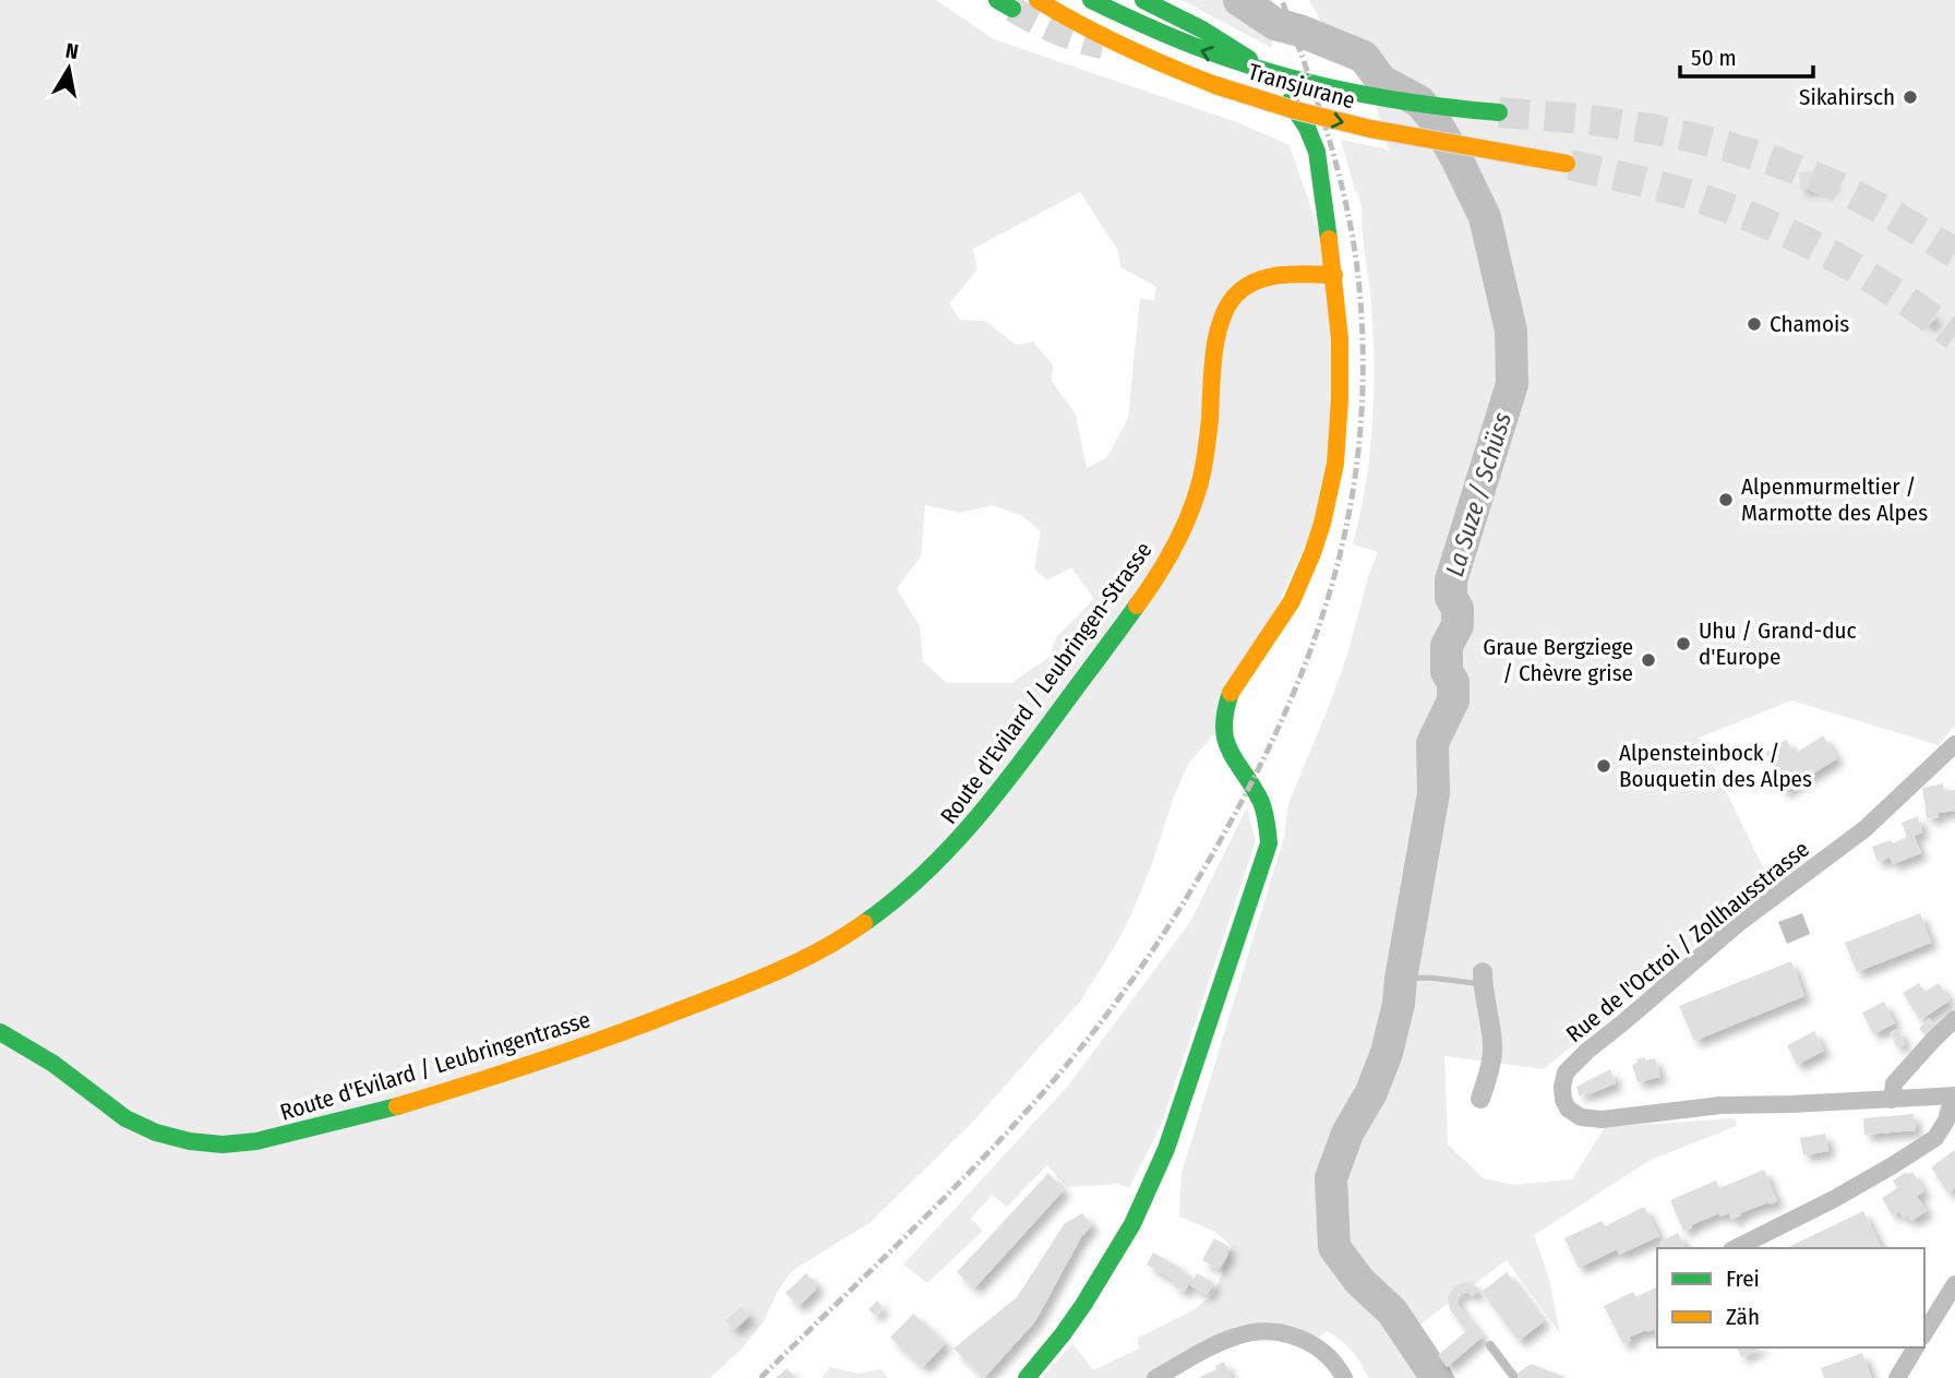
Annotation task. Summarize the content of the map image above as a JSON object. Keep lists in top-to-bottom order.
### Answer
{
  "streets": {
    "main road": ["Transjurane", "Route d'Evilard / Leubringen-Strasse", "Route d'Evilard / Leubringentrasse"],
    "street": ["Rue de l'Octroi / Zollhausstrasse"]
  },
  "crossings": [
    ["Route d'Evilard / Leubringen-Strasse", "Route d'Evilard / Leubringentrasse"]
  ],
  "water": ["La Suze / Schüss"],
  "places": [
    "Sikahirsch",
    "Chamois",
    "Alpenmurmeltier / Marmotte des Alpes",
    "Uhu / Grand-duc d'Europe",
    "Graue Bergziege / Chèvre grise",
    "Alpensteinbock / Bouquetin des Alpes"
  ],
  "legend": ["Frei", "Zäh"],
  "scale_bar": "50 m",
  "north": "top"
}
